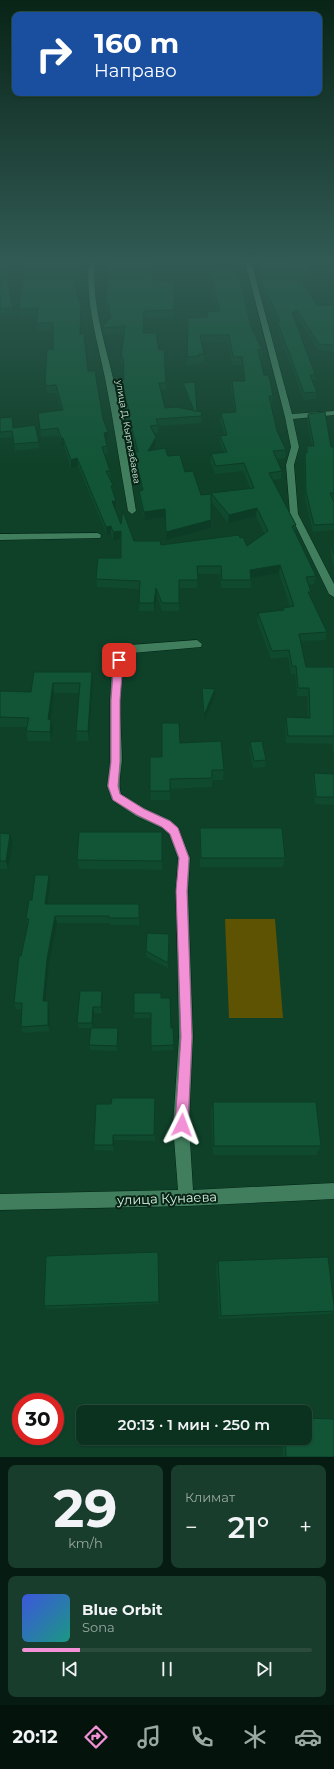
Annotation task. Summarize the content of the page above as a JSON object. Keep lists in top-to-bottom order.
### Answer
{
  "streets": {
    "street": ["улица Д. Кыргызбаева", "улица Кунаева"]
  },
  "page": {
    "turn": ["160 m", "Направо"],
    "limit": "30",
    "trip": "20:13 · 1 мин · 250 m",
    "tile": [
      ["29", "km/h"],
      "Климат"
    ],
    "heat": ["−", "21°", "+"],
    "song": ["Blue Orbit", "Sona"],
    "tabs": "20:12"
  }
}
